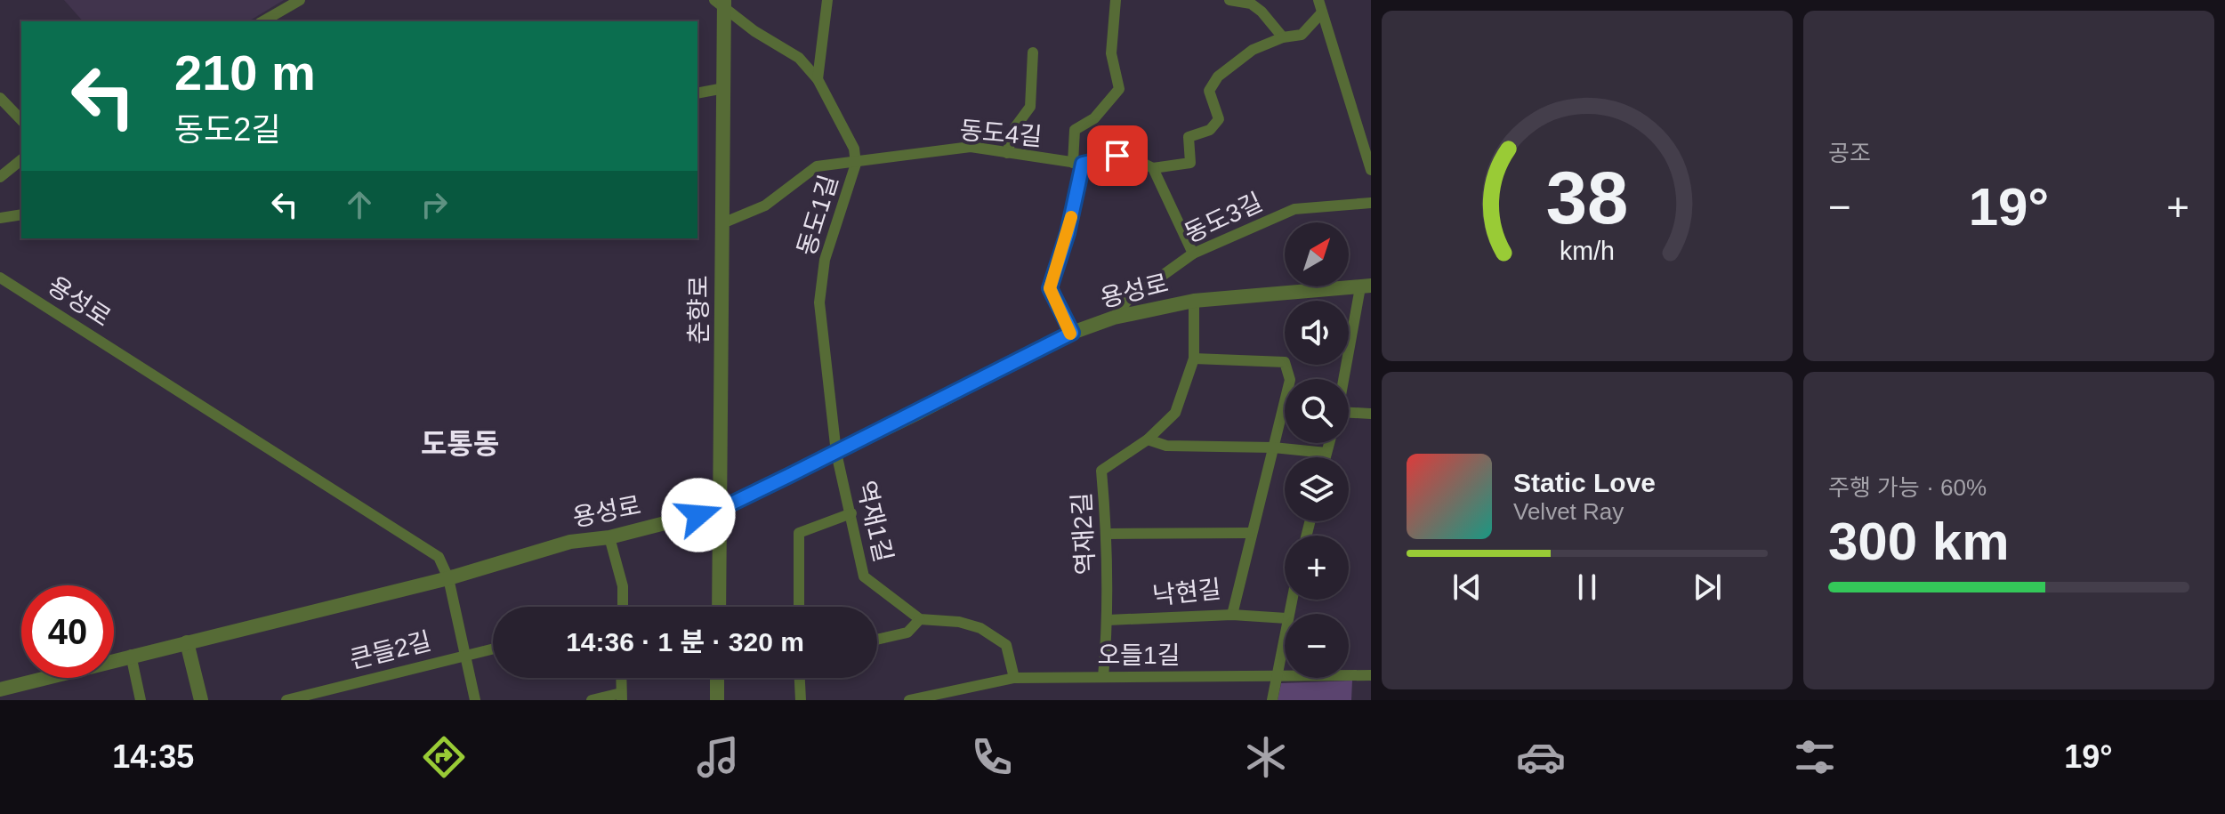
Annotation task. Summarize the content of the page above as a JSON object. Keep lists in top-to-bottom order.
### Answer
{
  "streets": {
    "street": [
      "동도4길",
      "동도1길",
      "동도3길",
      "용성로",
      "춘향로",
      "역재1길",
      "역재2길",
      "낙현길",
      "큰들2길",
      "오들1길"
    ]
  },
  "crossings": [
    ["동도4길", "동도1길"],
    ["동도4길", "춘향로"],
    ["동도1길", "용성로"],
    ["동도1길", "춘향로"],
    ["동도1길", "역재1길"],
    ["동도3길", "용성로"],
    ["용성로", "춘향로"],
    ["용성로", "역재1길"],
    ["용성로", "역재2길"],
    ["역재2길", "낙현길"],
    ["역재2길", "오들1길"]
  ],
  "districts": ["도통동"],
  "north": "top right",
  "page": {
    "tile": [
      "공조",
      ["주행 가능 · 60%", "300 km"]
    ],
    "turn": ["210 m", "동도2길"],
    "heat": ["−", "19°", "+"],
    "map_buttons": ["+", "−"],
    "song": ["Static Love", "Velvet Ray"],
    "limit": "40",
    "trip": "14:36 · 1 분 · 320 m",
    "tabs": ["14:35", "19°"],
    "gauge": ["38", "km/h"]
  }
}
